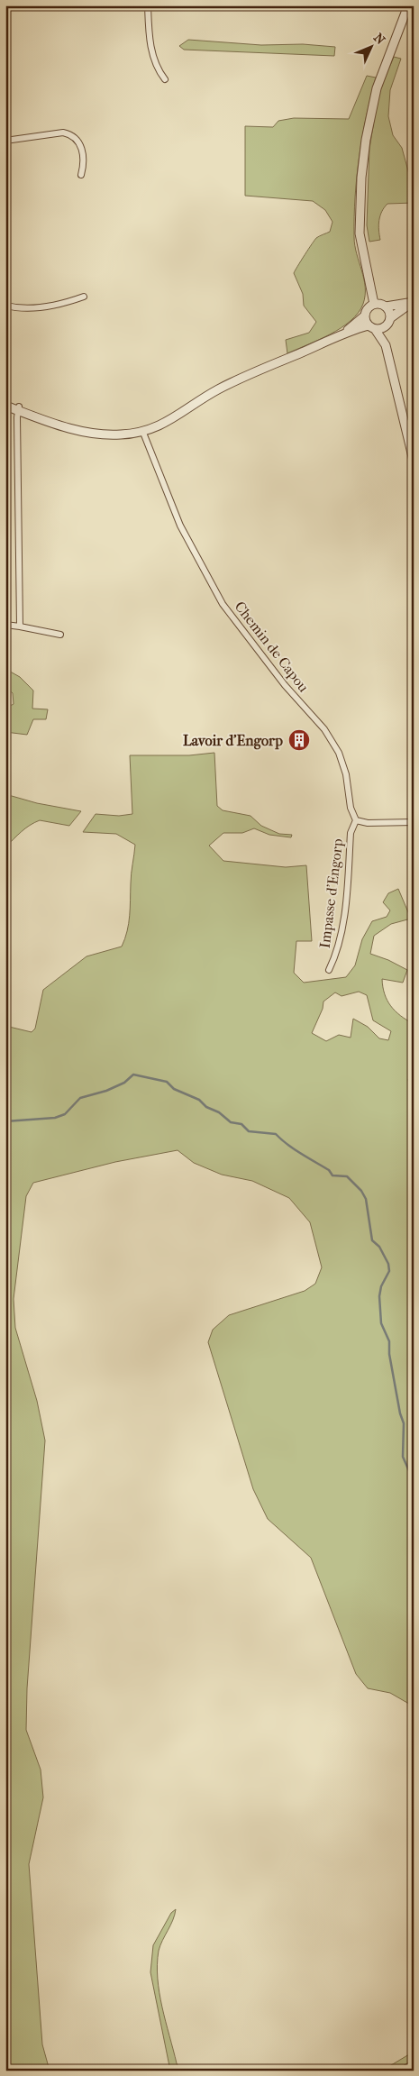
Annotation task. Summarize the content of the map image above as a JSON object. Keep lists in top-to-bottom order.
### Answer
{
  "streets": {
    "street": ["Chemin de Capou", "Impasse d'Engorp"]
  },
  "crossings": [
    ["Chemin de Capou", "Impasse d'Engorp"]
  ],
  "places": {
    "building": ["Lavoir d'Engorp"]
  },
  "north": "top right"
}
